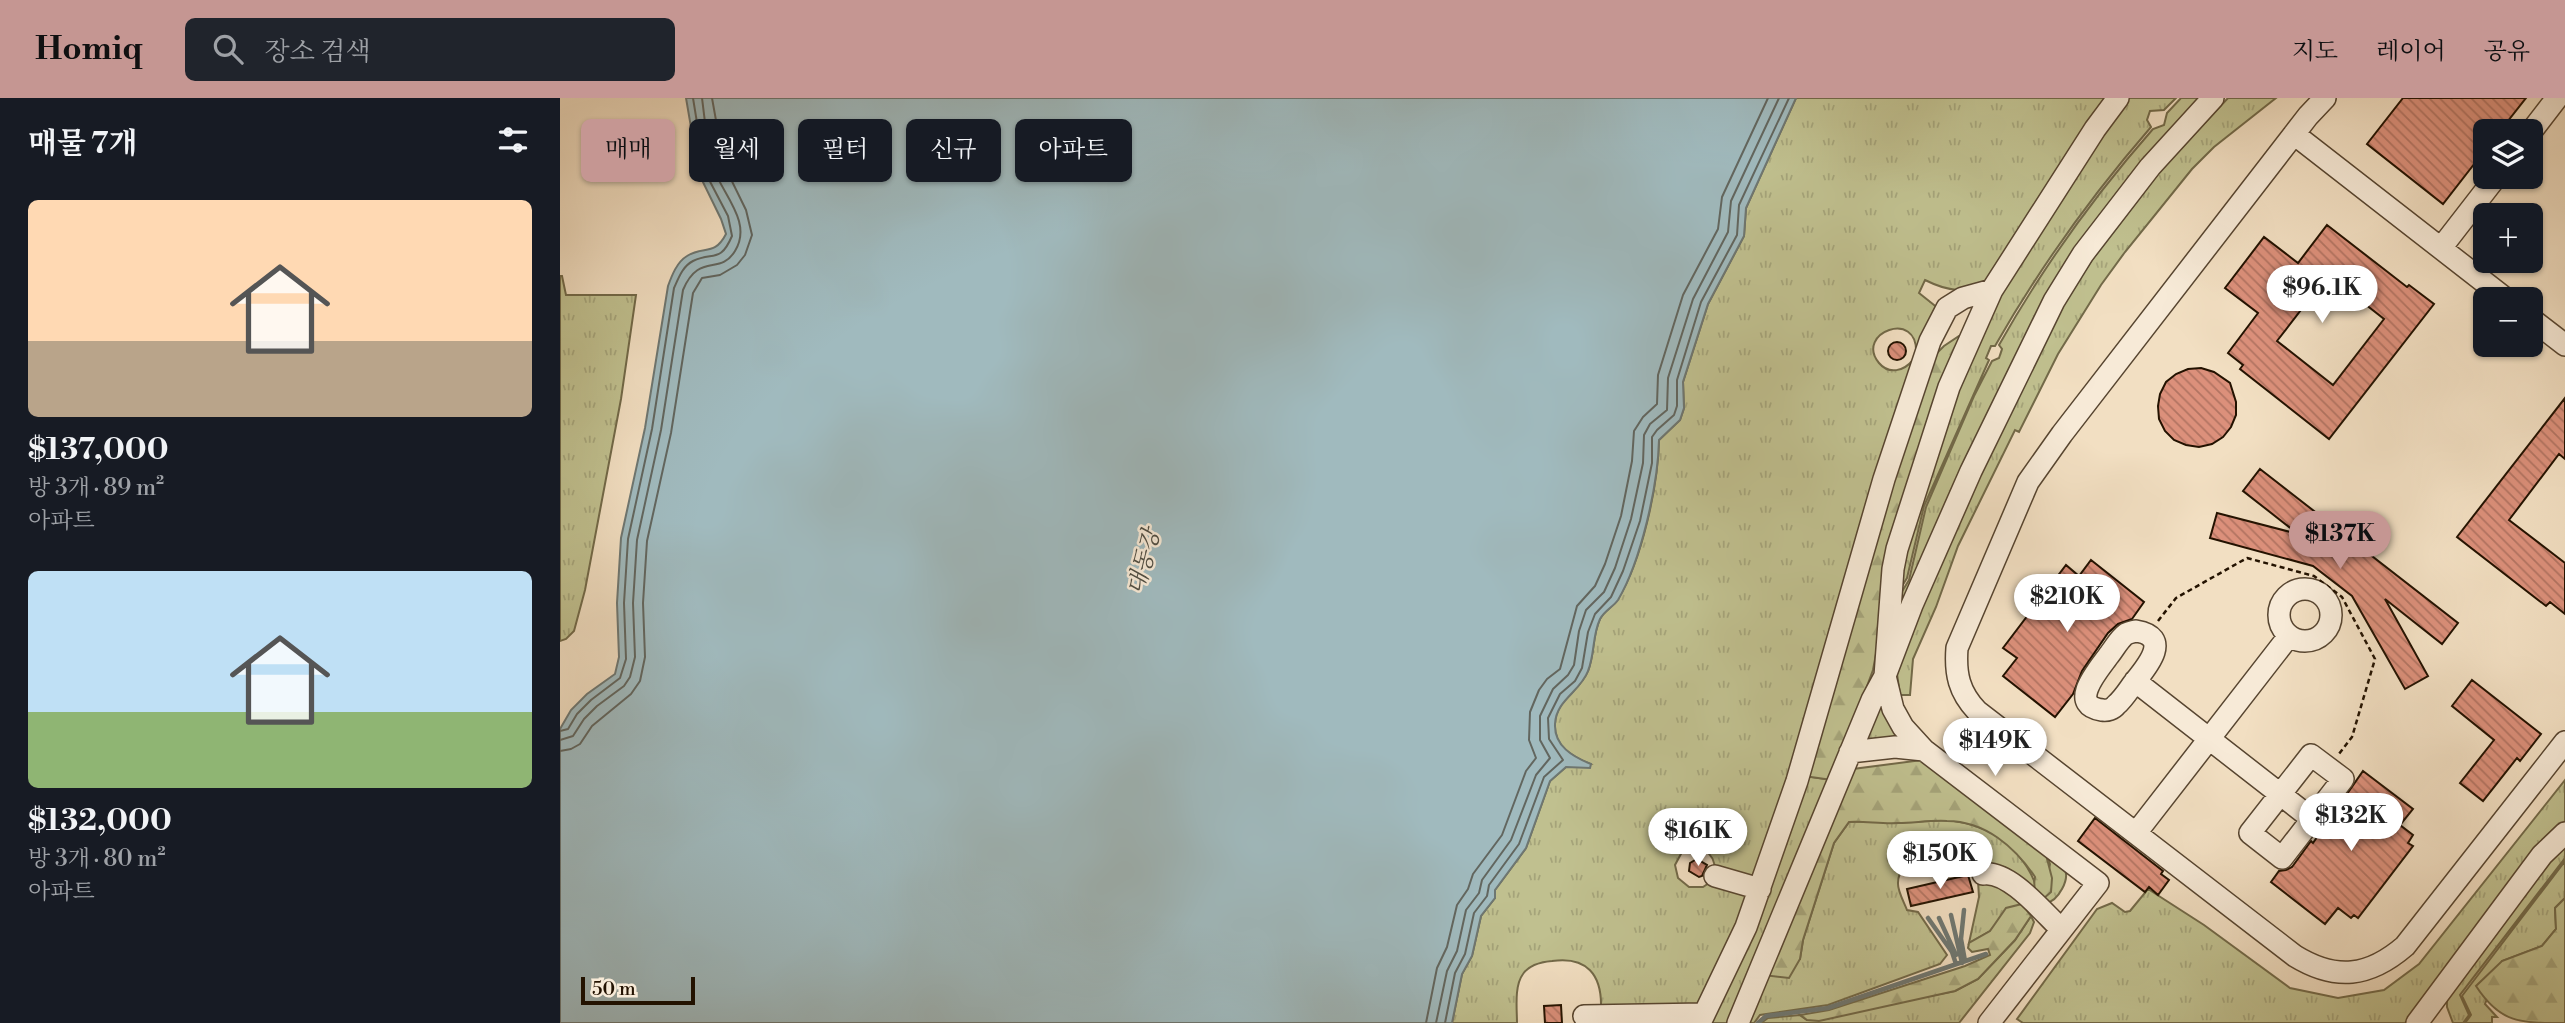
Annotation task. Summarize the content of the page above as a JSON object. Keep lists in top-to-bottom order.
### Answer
{
  "water": ["대동강"],
  "scale_bar": "50 m",
  "page": {
    "header": "Homiq",
    "search": "장소 검색",
    "nav": ["지도", "레이어", "공유"],
    "heading": "매물 7개",
    "map_buttons": ["+", "−"],
    "chip": [
      "매매",
      "월세",
      "필터",
      "신규",
      "아파트"
    ],
    "list": [
      {
        "name": "$137,000",
        "note": "방 3개 · 89 m² · 아파트"
      },
      {
        "name": "$132,000",
        "note": "방 3개 · 80 m² · 아파트"
      }
    ],
    "price": [
      "$96.1K",
      "$137K",
      "$210K",
      "$149K",
      "$132K",
      "$161K",
      "$150K"
    ],
    "scale": "50 m"
  }
}
